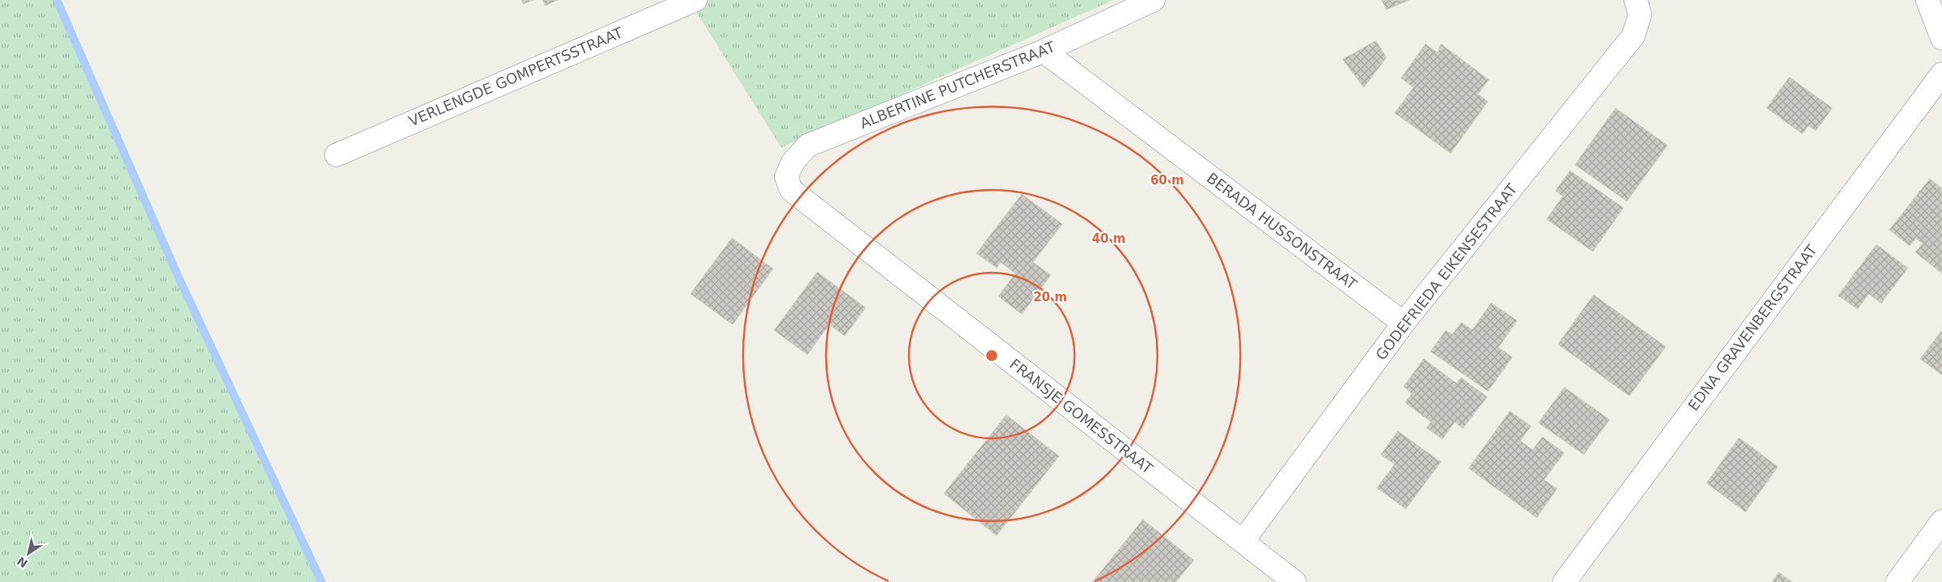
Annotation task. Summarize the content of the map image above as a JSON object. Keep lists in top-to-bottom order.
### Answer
{
  "streets": {
    "street": [
      "VERLENGDE GOMPERTSSTRAAT",
      "ALBERTINE PUTCHERSTRAAT",
      "BERADA HUSSONSTRAAT",
      "GODEFRIEDA EIKENSESTRAAT",
      "EDNA GRAVENBERGSTRAAT",
      "FRANSJE GOMESSTRAAT"
    ]
  },
  "crossings": [
    ["ALBERTINE PUTCHERSTRAAT", "BERADA HUSSONSTRAAT"],
    ["ALBERTINE PUTCHERSTRAAT", "FRANSJE GOMESSTRAAT"],
    ["BERADA HUSSONSTRAAT", "GODEFRIEDA EIKENSESTRAAT"],
    ["GODEFRIEDA EIKENSESTRAAT", "FRANSJE GOMESSTRAAT"]
  ],
  "north": "bottom left",
  "rings": ["60 m", "40 m", "20 m"]
}
